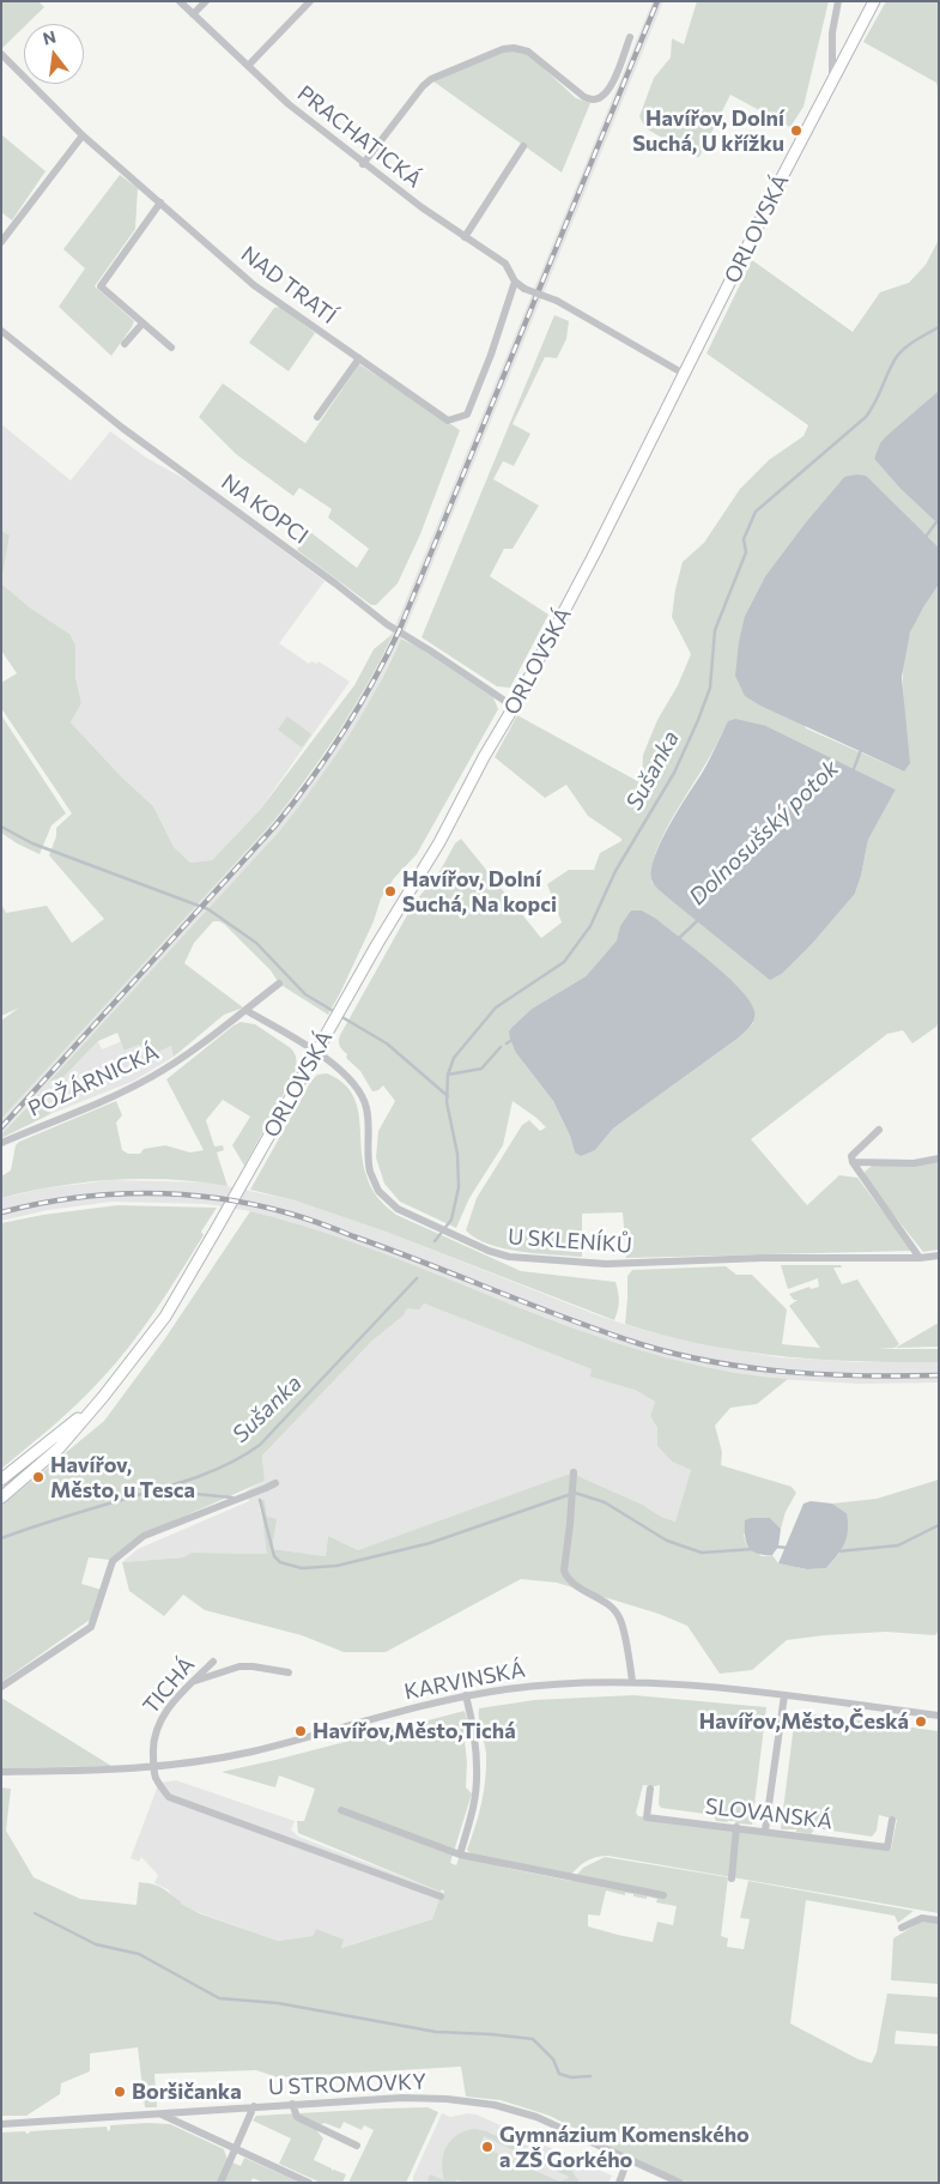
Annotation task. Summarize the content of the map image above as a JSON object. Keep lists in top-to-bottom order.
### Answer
{
  "streets": {
    "main road": ["ORLOVSKÁ"],
    "street": [
      "PRACHATICKÁ",
      "NAD TRATÍ",
      "NA KOPCI",
      "POŽÁRNICKÁ",
      "U SKLENÍKŮ",
      "KARVINSKÁ",
      "TICHÁ",
      "SLOVANSKÁ",
      "U STROMOVKY"
    ]
  },
  "crossings": [
    ["PRACHATICKÁ", "ORLOVSKÁ"],
    ["PRACHATICKÁ", "NAD TRATÍ"],
    ["ORLOVSKÁ", "NA KOPCI"],
    ["ORLOVSKÁ", "U SKLENÍKŮ"],
    ["KARVINSKÁ", "TICHÁ"]
  ],
  "water": ["Sušanka", "Dolnosušský potok"],
  "places": [
    "Havířov, Dolní Suchá, U křížku",
    "Havířov, Dolní Suchá, Na kopci",
    "Havířov, Město, u Tesca",
    "Havířov,Město,Česká",
    "Havířov,Město,Tichá",
    "Boršičanka",
    "Gymnázium Komenského a ZŠ Gorkého"
  ],
  "north": "top"
}
